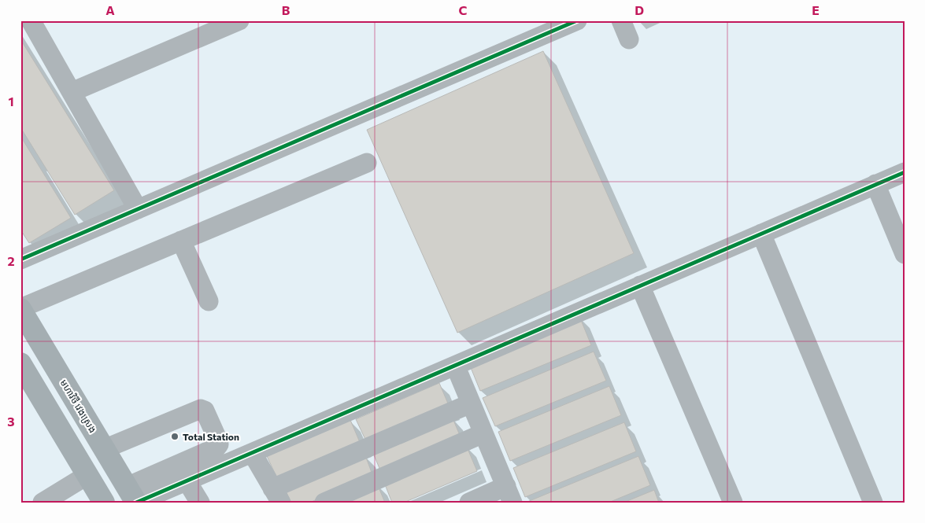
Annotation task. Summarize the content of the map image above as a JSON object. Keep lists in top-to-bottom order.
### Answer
{
  "streets": {
    "main road": ["មហាវិថី វេងស្រេង"]
  },
  "places": ["Total Station"],
  "grid": {
    "columns": [
      "A",
      "B",
      "C",
      "D",
      "E"
    ],
    "rows": ["1", "2", "3"]
  }
}
